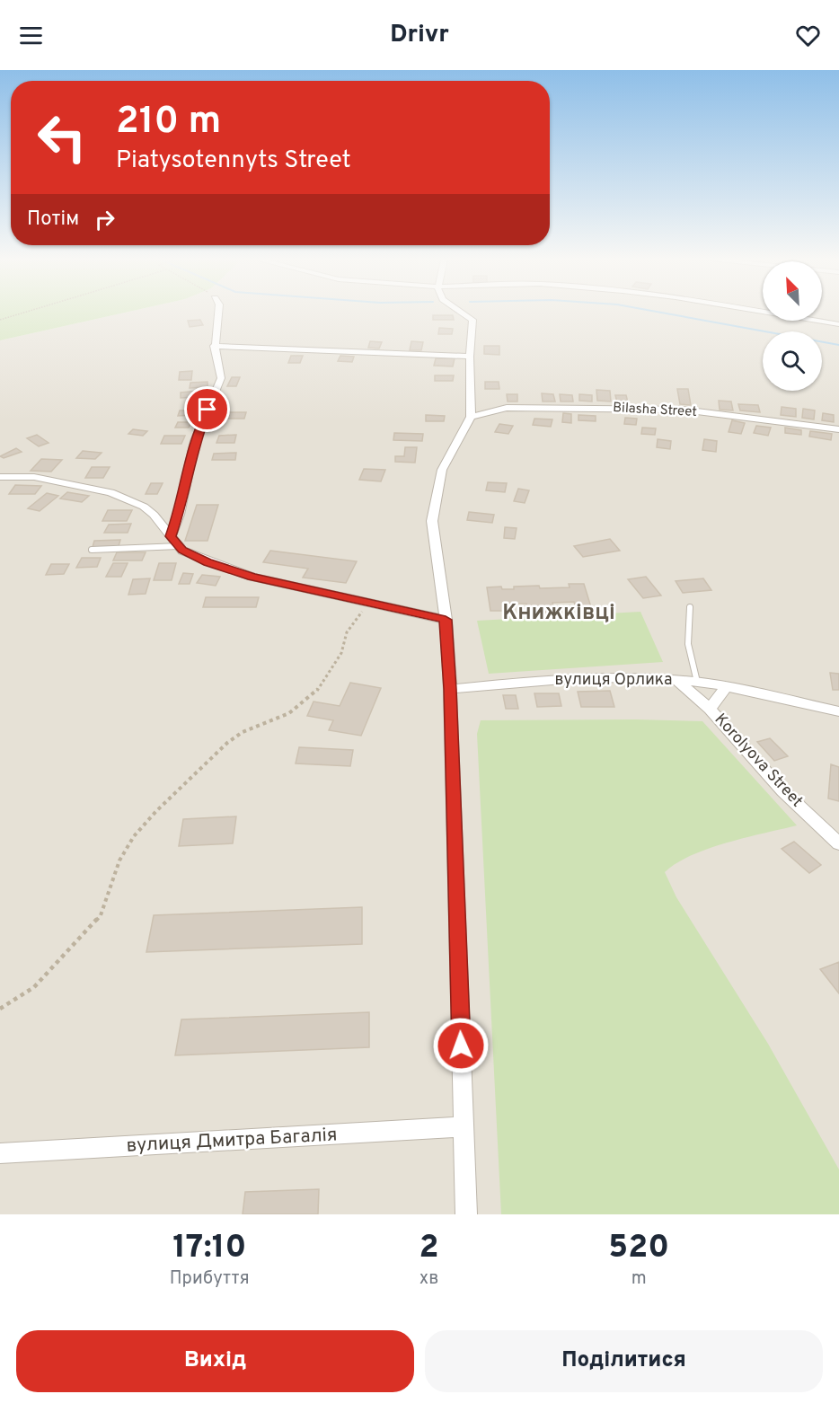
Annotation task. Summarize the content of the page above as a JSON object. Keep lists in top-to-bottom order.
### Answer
{
  "streets": {
    "street": [
      "Bilasha Street",
      "вулиця Орлика",
      "Korolyova Street",
      "вулиця Дмитра Багалія"
    ]
  },
  "crossings": [
    ["вулиця Орлика", "Korolyova Street"]
  ],
  "districts": ["Книжківці"],
  "north": "top left",
  "page": {
    "header": "Drivr",
    "turn": ["210 m", "Piatysotennyts Street"],
    "then": "Потім",
    "eta": [
      "17:10",
      "Прибуття",
      "2",
      "хв",
      "520",
      "m"
    ],
    "buttons": ["Вихід", "Поділитися"]
  }
}
